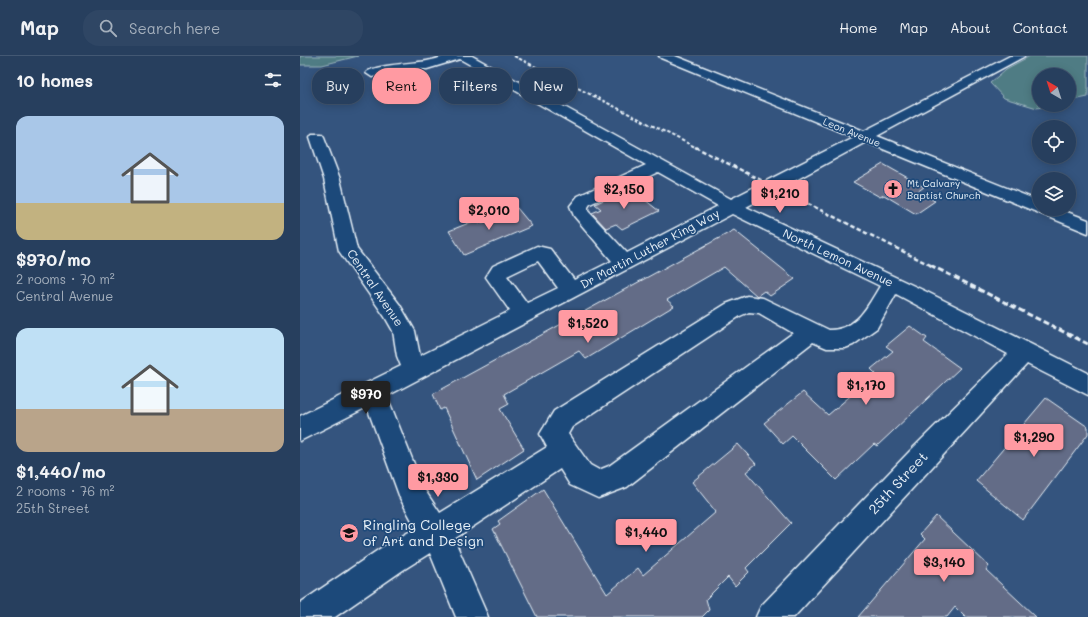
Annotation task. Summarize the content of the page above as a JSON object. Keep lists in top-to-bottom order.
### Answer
{
  "streets": {
    "street": [
      "Leon Avenue",
      "Dr Martin Luther King Way",
      "North Lemon Avenue",
      "Central Avenue",
      "25th Street"
    ]
  },
  "crossings": [
    ["Leon Avenue", "Dr Martin Luther King Way"],
    ["Dr Martin Luther King Way", "North Lemon Avenue"],
    ["Dr Martin Luther King Way", "Central Avenue"],
    ["North Lemon Avenue", "25th Street"]
  ],
  "places": {
    "church": ["Mt Calvary Baptist Church"],
    "school or university": ["Ringling College of Art and Design"]
  },
  "north": "top left",
  "page": {
    "header": "Map",
    "search": "Search here",
    "nav": [
      "Home",
      "Map",
      "About",
      "Contact"
    ],
    "heading": "10 homes",
    "chip": [
      "Buy",
      "Rent",
      "Filters",
      "New"
    ],
    "list": [
      {
        "name": "$970/mo",
        "note": "2 rooms · 70 m² · Central Avenue"
      },
      {
        "name": "$1,440/mo",
        "note": "2 rooms · 76 m² · 25th Street"
      }
    ],
    "price": [
      "$2,150",
      "$1,210",
      "$2,010",
      "$1,520",
      "$1,170",
      "$970",
      "$1,290",
      "$1,330",
      "$1,440",
      "$3,140"
    ]
  }
}
